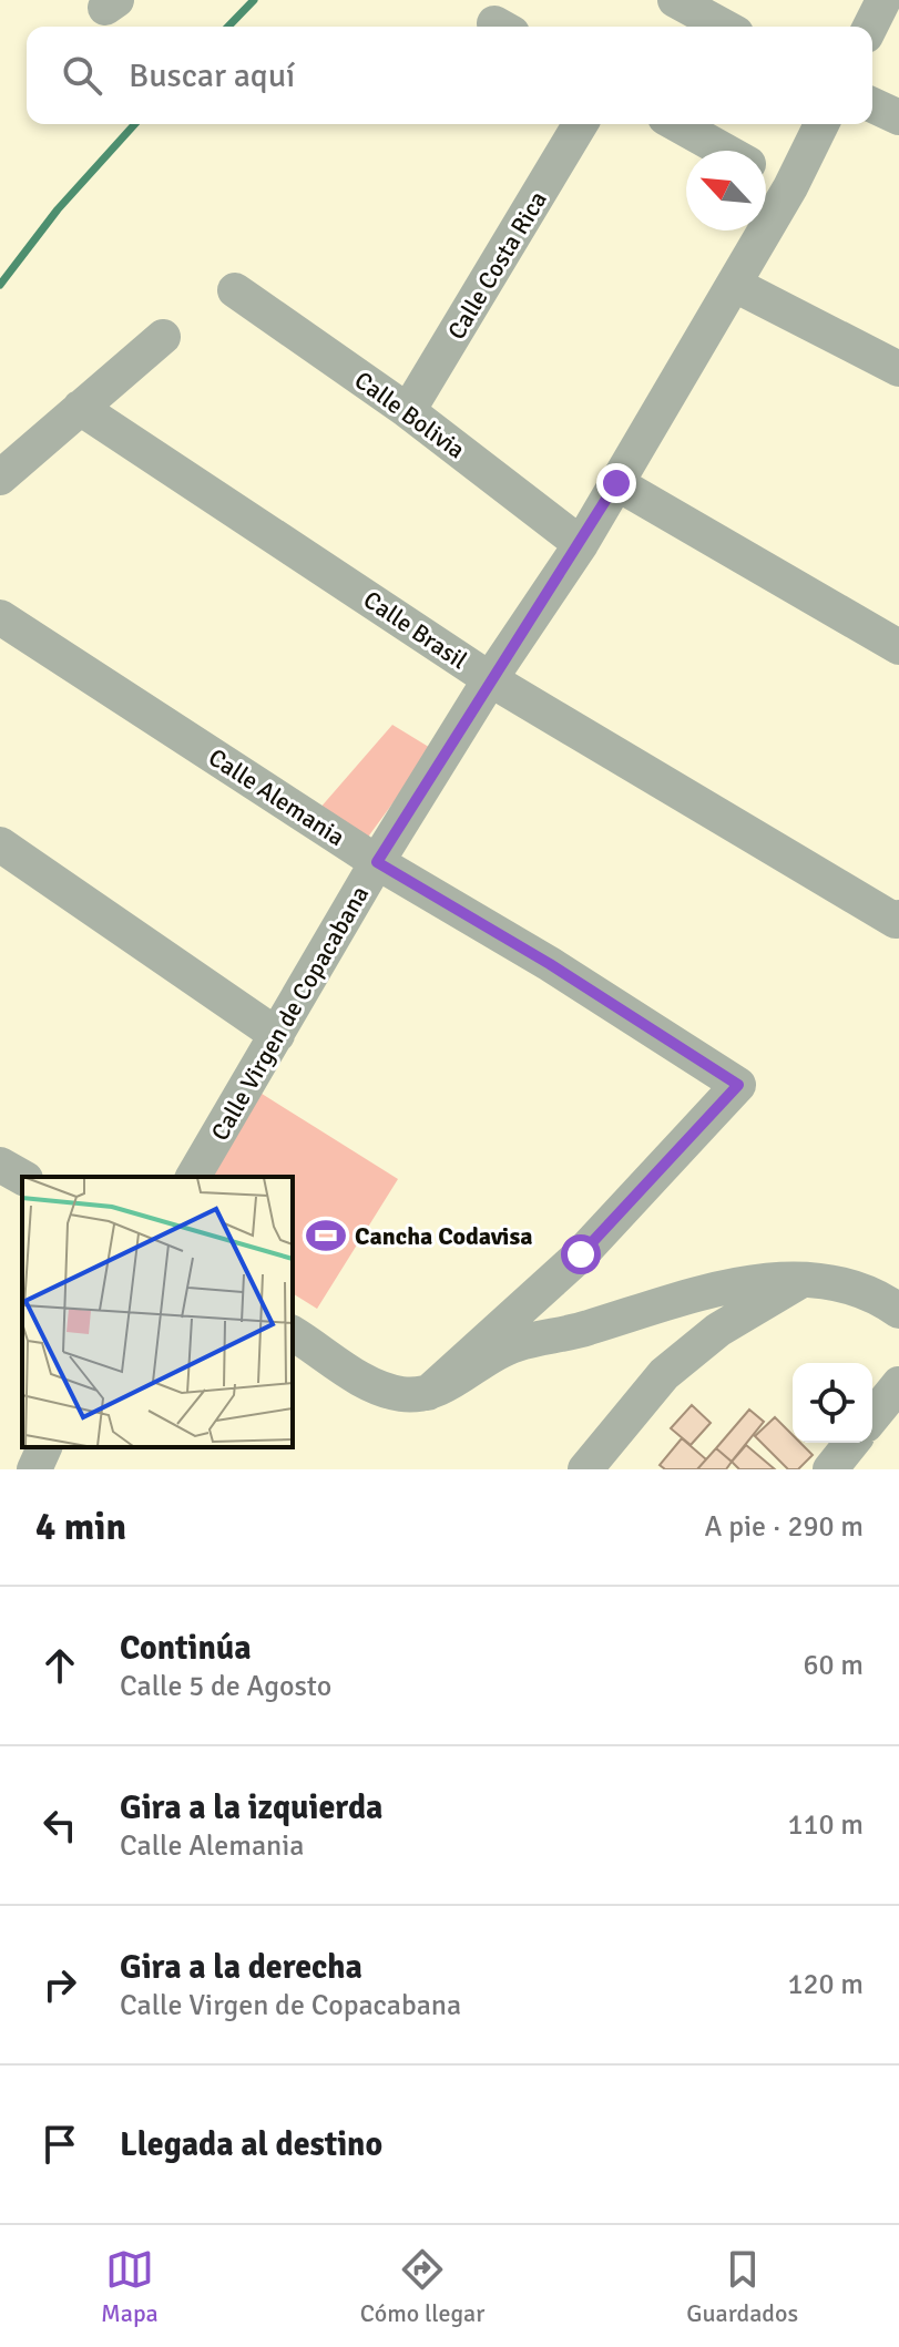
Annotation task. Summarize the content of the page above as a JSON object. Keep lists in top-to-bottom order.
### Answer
{
  "streets": {
    "street": [
      "Calle Costa Rica",
      "Calle Bolivia",
      "Calle Brasil",
      "Calle Alemania",
      "Calle Virgen de Copacabana"
    ]
  },
  "crossings": [
    ["Calle Costa Rica", "Calle Bolivia"],
    ["Calle Bolivia", "Calle Virgen de Copacabana"],
    ["Calle Brasil", "Calle Virgen de Copacabana"],
    ["Calle Alemania", "Calle Virgen de Copacabana"]
  ],
  "places": {
    "sports": ["Cancha Codavisa"]
  },
  "north": "top left",
  "page": {
    "search": "Buscar aquí",
    "heading": ["4 min", "A pie · 290 m"],
    "list": [
      ["Continúa", "Calle 5 de Agosto", "60 m"],
      ["Gira a la izquierda", "Calle Alemania", "110 m"],
      ["Gira a la derecha", "Calle Virgen de Copacabana", "120 m"],
      "Llegada al destino"
    ],
    "nav": ["Mapa", "Cómo llegar", "Guardados"]
  }
}
